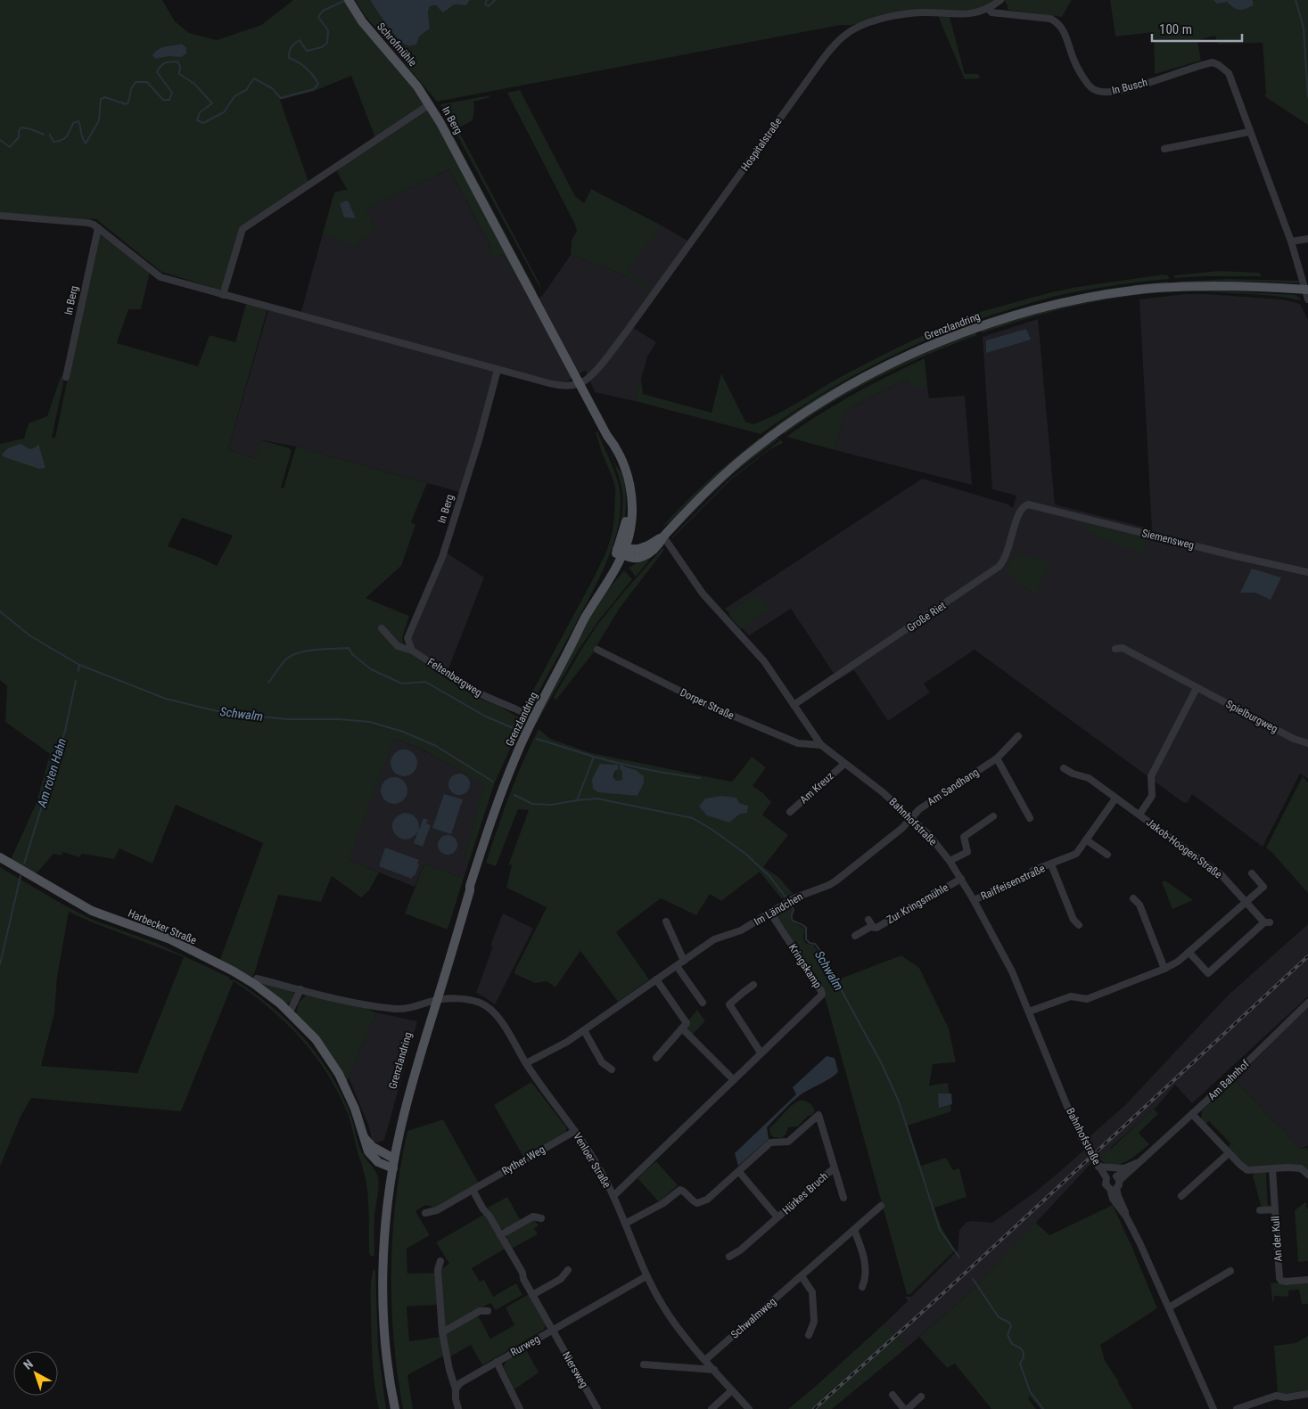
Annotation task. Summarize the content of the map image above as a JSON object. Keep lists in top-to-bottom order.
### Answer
{
  "streets": {
    "main road": [
      "Schrofmühle",
      "In Berg",
      "Grenzlandring",
      "Harbecker Straße"
    ],
    "street": [
      "In Busch",
      "Hospitalstraße",
      "Siemensweg",
      "Große Riet",
      "Feltenbergweg",
      "Dorper Straße",
      "Spielburgweg",
      "Am Sandhang",
      "Am Kreuz",
      "Bahnhofstraße",
      "Jakob-Hoogen-Straße",
      "Raiffeisenstraße",
      "Zur Kringsmühle",
      "Im Ländchen",
      "Kringskamp",
      "Am Bahnhof",
      "Ryther Weg",
      "Venloer Straße",
      "Hürkes Bruch",
      "An der Kull",
      "Schwalmweg",
      "Rurweg",
      "Niersweg"
    ]
  },
  "crossings": [
    ["Schrofmühle", "In Berg"],
    ["In Busch", "Hospitalstraße"],
    ["In Busch", "Grenzlandring"],
    ["In Berg", "Hospitalstraße"],
    ["In Berg", "Grenzlandring"],
    ["In Berg", "Feltenbergweg"],
    ["Grenzlandring", "Feltenbergweg"],
    ["Grenzlandring", "Bahnhofstraße"],
    ["Grenzlandring", "Harbecker Straße"],
    ["Grenzlandring", "Venloer Straße"],
    ["Siemensweg", "Große Riet"],
    ["Große Riet", "Bahnhofstraße"],
    ["Dorper Straße", "Bahnhofstraße"],
    ["Spielburgweg", "Jakob-Hoogen-Straße"],
    ["Am Sandhang", "Bahnhofstraße"],
    ["Am Sandhang", "Im Ländchen"],
    ["Am Kreuz", "Bahnhofstraße"],
    ["Bahnhofstraße", "Raiffeisenstraße"],
    ["Bahnhofstraße", "Zur Kringsmühle"],
    ["Bahnhofstraße", "Im Ländchen"],
    ["Bahnhofstraße", "Am Bahnhof"],
    ["Jakob-Hoogen-Straße", "Raiffeisenstraße"],
    ["Im Ländchen", "Kringskamp"],
    ["Im Ländchen", "Venloer Straße"],
    ["Kringskamp", "Venloer Straße"],
    ["Ryther Weg", "Venloer Straße"],
    ["Venloer Straße", "Hürkes Bruch"],
    ["Venloer Straße", "Schwalmweg"],
    ["Venloer Straße", "Rurweg"],
    ["Rurweg", "Niersweg"]
  ],
  "water": ["Schwalm", "Am roten Hahn"],
  "scale_bar": "100 m",
  "north": "top left"
}
